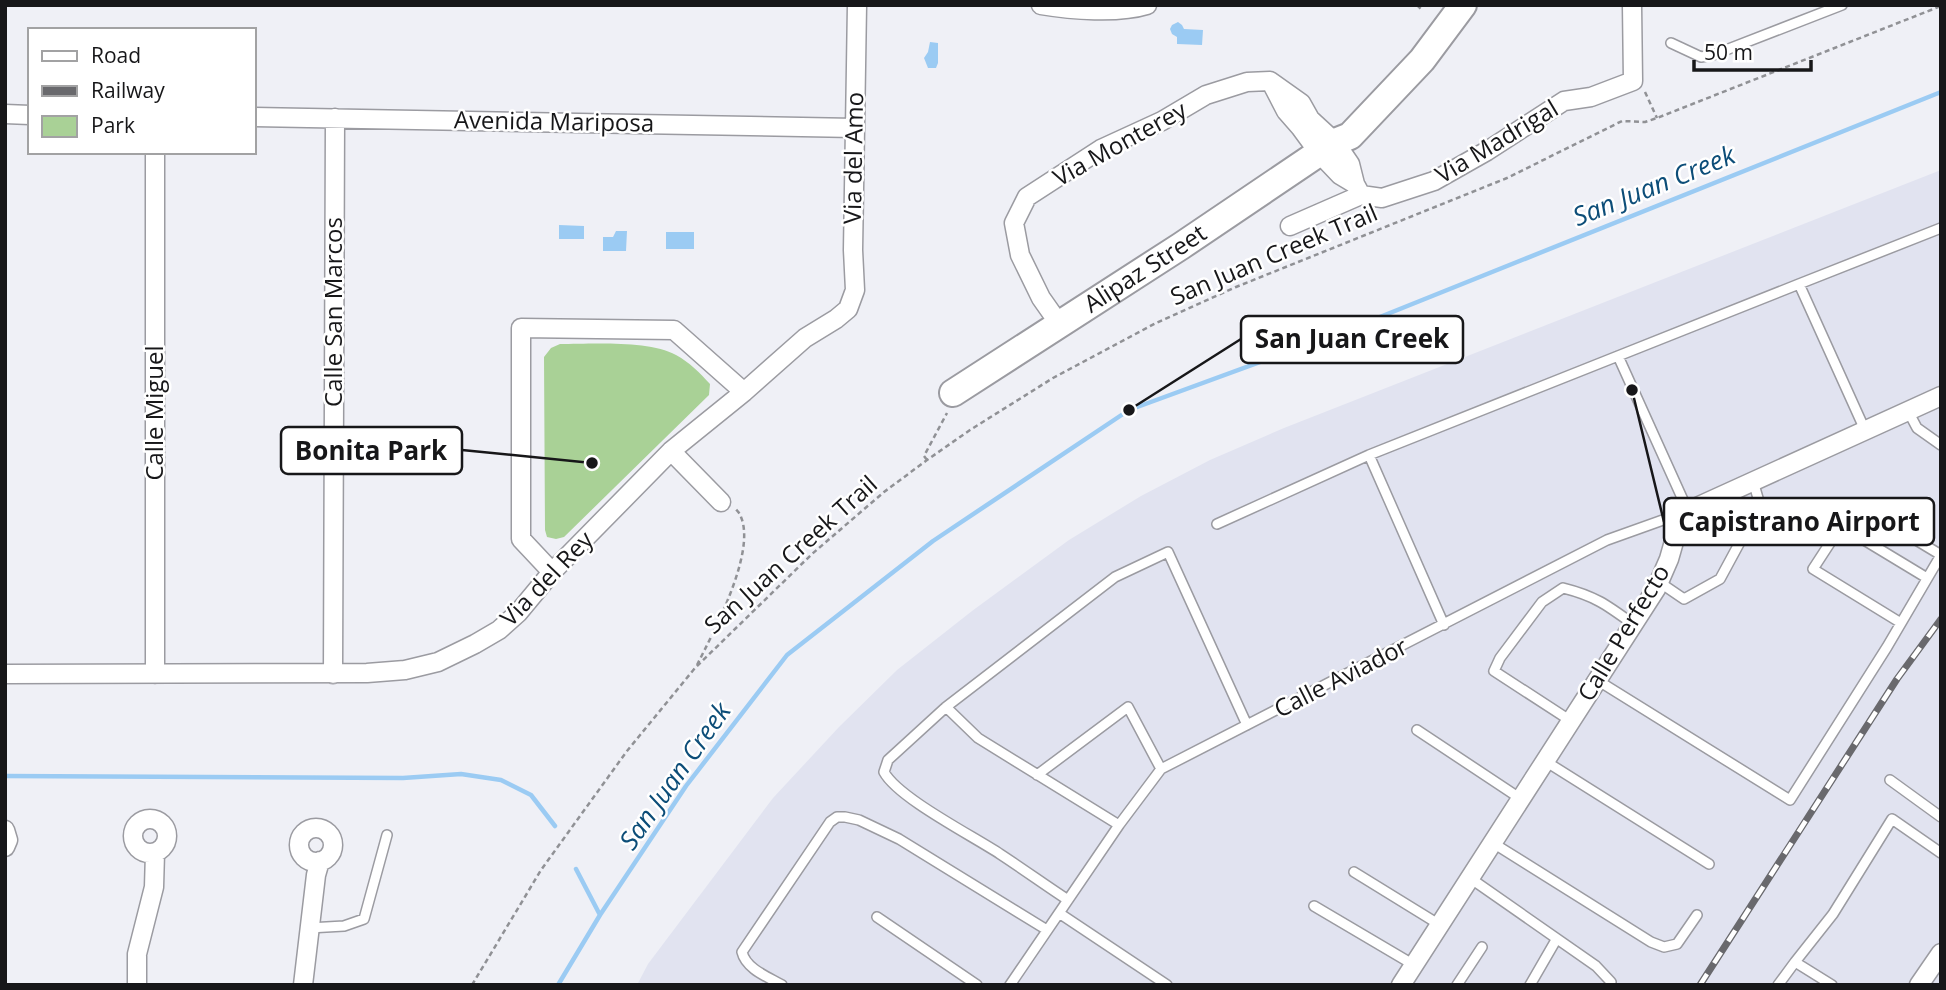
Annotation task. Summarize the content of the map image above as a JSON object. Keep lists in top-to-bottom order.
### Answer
{
  "streets": {
    "street": [
      "Avenida Mariposa",
      "Via Madrigal",
      "Via Monterey",
      "Via del Amo",
      "Alipaz Street",
      "Calle San Marcos",
      "Calle Miguel",
      "Via del Rey",
      "Calle Perfecto"
    ],
    "lane": ["Calle Aviador"],
    "path": ["San Juan Creek Trail"]
  },
  "crossings": [
    ["Avenida Mariposa", "Via del Amo"],
    ["Avenida Mariposa", "Calle San Marcos"],
    ["Via Madrigal", "Via Monterey"],
    ["Via Monterey", "Alipaz Street"],
    ["Via del Amo", "Via del Rey"],
    ["Calle San Marcos", "Via del Rey"],
    ["Calle Miguel", "Via del Rey"],
    ["Calle Perfecto", "Calle Aviador"]
  ],
  "water": ["San Juan Creek"],
  "places": ["Capistrano Airport", "San Juan Creek", "Bonita Park"],
  "legend": ["Road", "Railway", "Park"],
  "scale_bar": "50 m"
}
